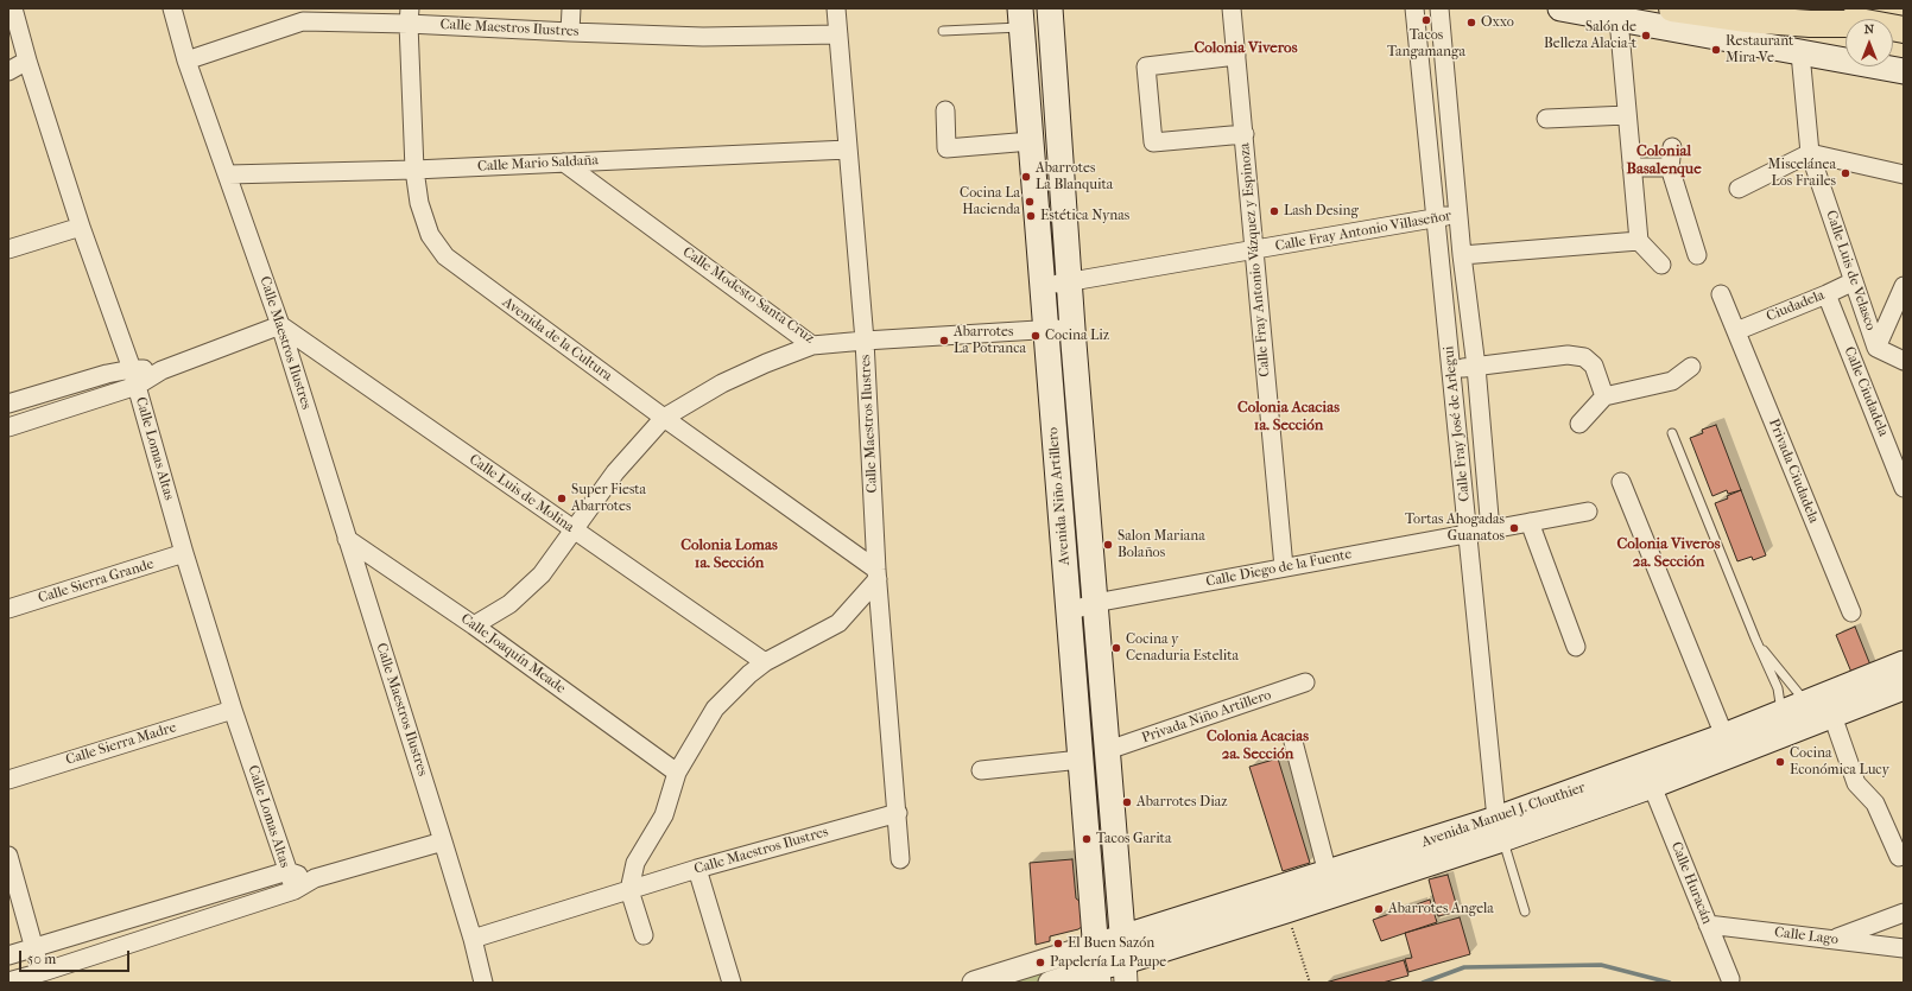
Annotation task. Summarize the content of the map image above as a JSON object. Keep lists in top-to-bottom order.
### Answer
{
  "streets": {
    "main road": ["Avenida Niño Artillero", "Avenida Manuel J. Clouthier"],
    "street": [
      "Calle Maestros Ilustres",
      "Calle Mario Saldaña",
      "Calle Fray Antonio Villaseñor",
      "Calle Fray Antonio Vázquez y Espinoza",
      "Calle Luis de Velasco",
      "Calle Modesto Santa Cruz",
      "Ciudadela",
      "Avenida de la Cultura",
      "Calle Ciudadela",
      "Calle Fray José de Arlegui",
      "Calle Lomas Altas",
      "Privada Ciudadela",
      "Calle Luis de Molina",
      "Calle Diego de la Fuente",
      "Calle Sierra Grande",
      "Calle Joaquín Meade",
      "Privada Niño Artillero",
      "Calle Sierra Madre",
      "Calle Huracán",
      "Calle Lago"
    ]
  },
  "crossings": [
    ["Calle Maestros Ilustres", "Calle Mario Saldaña"],
    ["Calle Maestros Ilustres", "Calle Modesto Santa Cruz"],
    ["Calle Maestros Ilustres", "Avenida de la Cultura"],
    ["Calle Maestros Ilustres", "Calle Luis de Molina"],
    ["Calle Maestros Ilustres", "Calle Joaquín Meade"],
    ["Calle Mario Saldaña", "Calle Modesto Santa Cruz"],
    ["Calle Mario Saldaña", "Avenida de la Cultura"],
    ["Calle Fray Antonio Villaseñor", "Calle Fray Antonio Vázquez y Espinoza"],
    ["Calle Fray Antonio Villaseñor", "Calle Fray José de Arlegui"],
    ["Calle Fray Antonio Villaseñor", "Avenida Niño Artillero"],
    ["Calle Fray Antonio Vázquez y Espinoza", "Calle Diego de la Fuente"],
    ["Calle Luis de Velasco", "Ciudadela"],
    ["Calle Modesto Santa Cruz", "Avenida Niño Artillero"],
    ["Ciudadela", "Calle Ciudadela"],
    ["Ciudadela", "Privada Ciudadela"],
    ["Calle Fray José de Arlegui", "Calle Diego de la Fuente"],
    ["Calle Fray José de Arlegui", "Avenida Manuel J. Clouthier"],
    ["Calle Lomas Altas", "Calle Sierra Grande"],
    ["Calle Lomas Altas", "Calle Sierra Madre"],
    ["Avenida Niño Artillero", "Calle Diego de la Fuente"],
    ["Avenida Niño Artillero", "Privada Niño Artillero"],
    ["Avenida Niño Artillero", "Avenida Manuel J. Clouthier"],
    ["Avenida Manuel J. Clouthier", "Calle Huracán"],
    ["Calle Huracán", "Calle Lago"]
  ],
  "districts": [
    "Colonia Viveros",
    "Colonial Basalenque",
    "Colonia Acacias 1a. Sección",
    "Colonia Viveros 2a. Sección",
    "Colonia Lomas 1a. Sección",
    "Colonia Acacias 2a. Sección"
  ],
  "places": [
    "Tacos Tangamanga",
    "Oxxo",
    "Salón de Belleza Alacia-t",
    "Restaurant Mira Ve",
    "Miscelánea Los Frailes",
    "Abarrotes La Blanquita",
    "Cocina La Hacienda",
    "Lash Desing",
    "Estética Nynas",
    "Cocina Liz",
    "Abarrotes La Potranca",
    "Super Fiesta Abarrotes",
    "Tortas Ahogadas Guanatos",
    "Salon Mariana Bolaños",
    "Cocina y Cenaduria Estelita",
    "Cocina Económica Lucy",
    "Abarrotes Diaz",
    "Tacos Garita",
    "Abarrotes Angela",
    "El Buen Sazón",
    "Papelería La Paupe"
  ],
  "scale_bar": "50 m",
  "north": "top"
}
